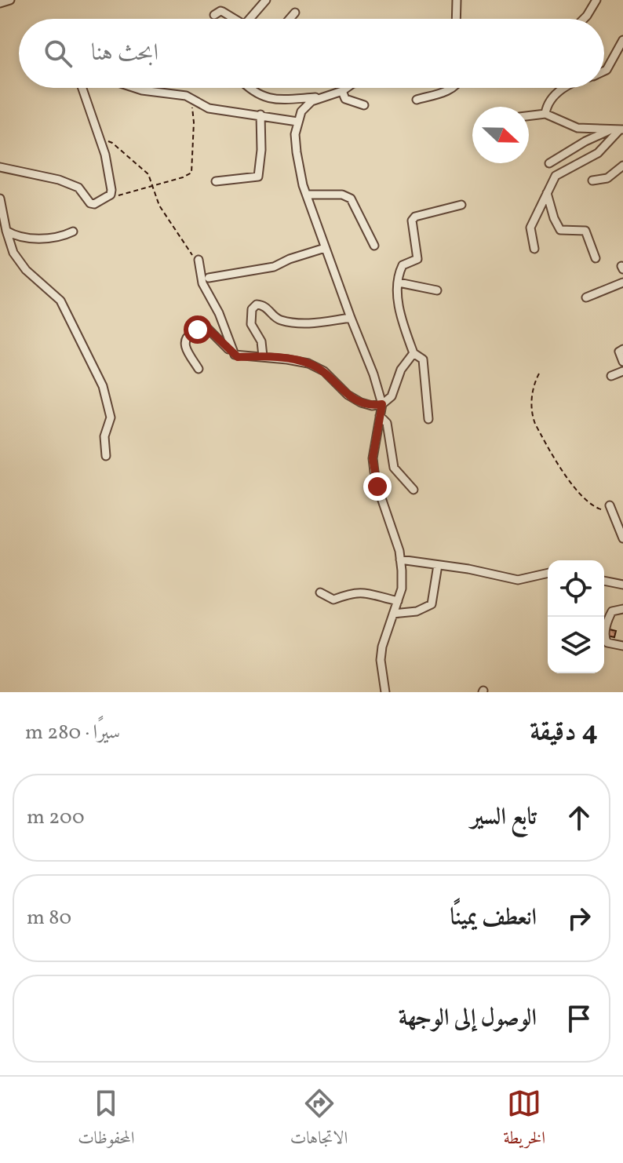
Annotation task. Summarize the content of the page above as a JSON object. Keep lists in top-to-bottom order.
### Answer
{
  "north": "right",
  "page": {
    "search": "ابحث هنا",
    "heading": ["4 دقيقة", "سيرًا · 280 m"],
    "list": [
      ["تابع السير", "200 m"],
      ["انعطف يمينًا", "80 m"],
      "الوصول إلى الوجهة"
    ],
    "nav": ["الخريطة", "الاتجاهات", "المحفوظات"]
  }
}
